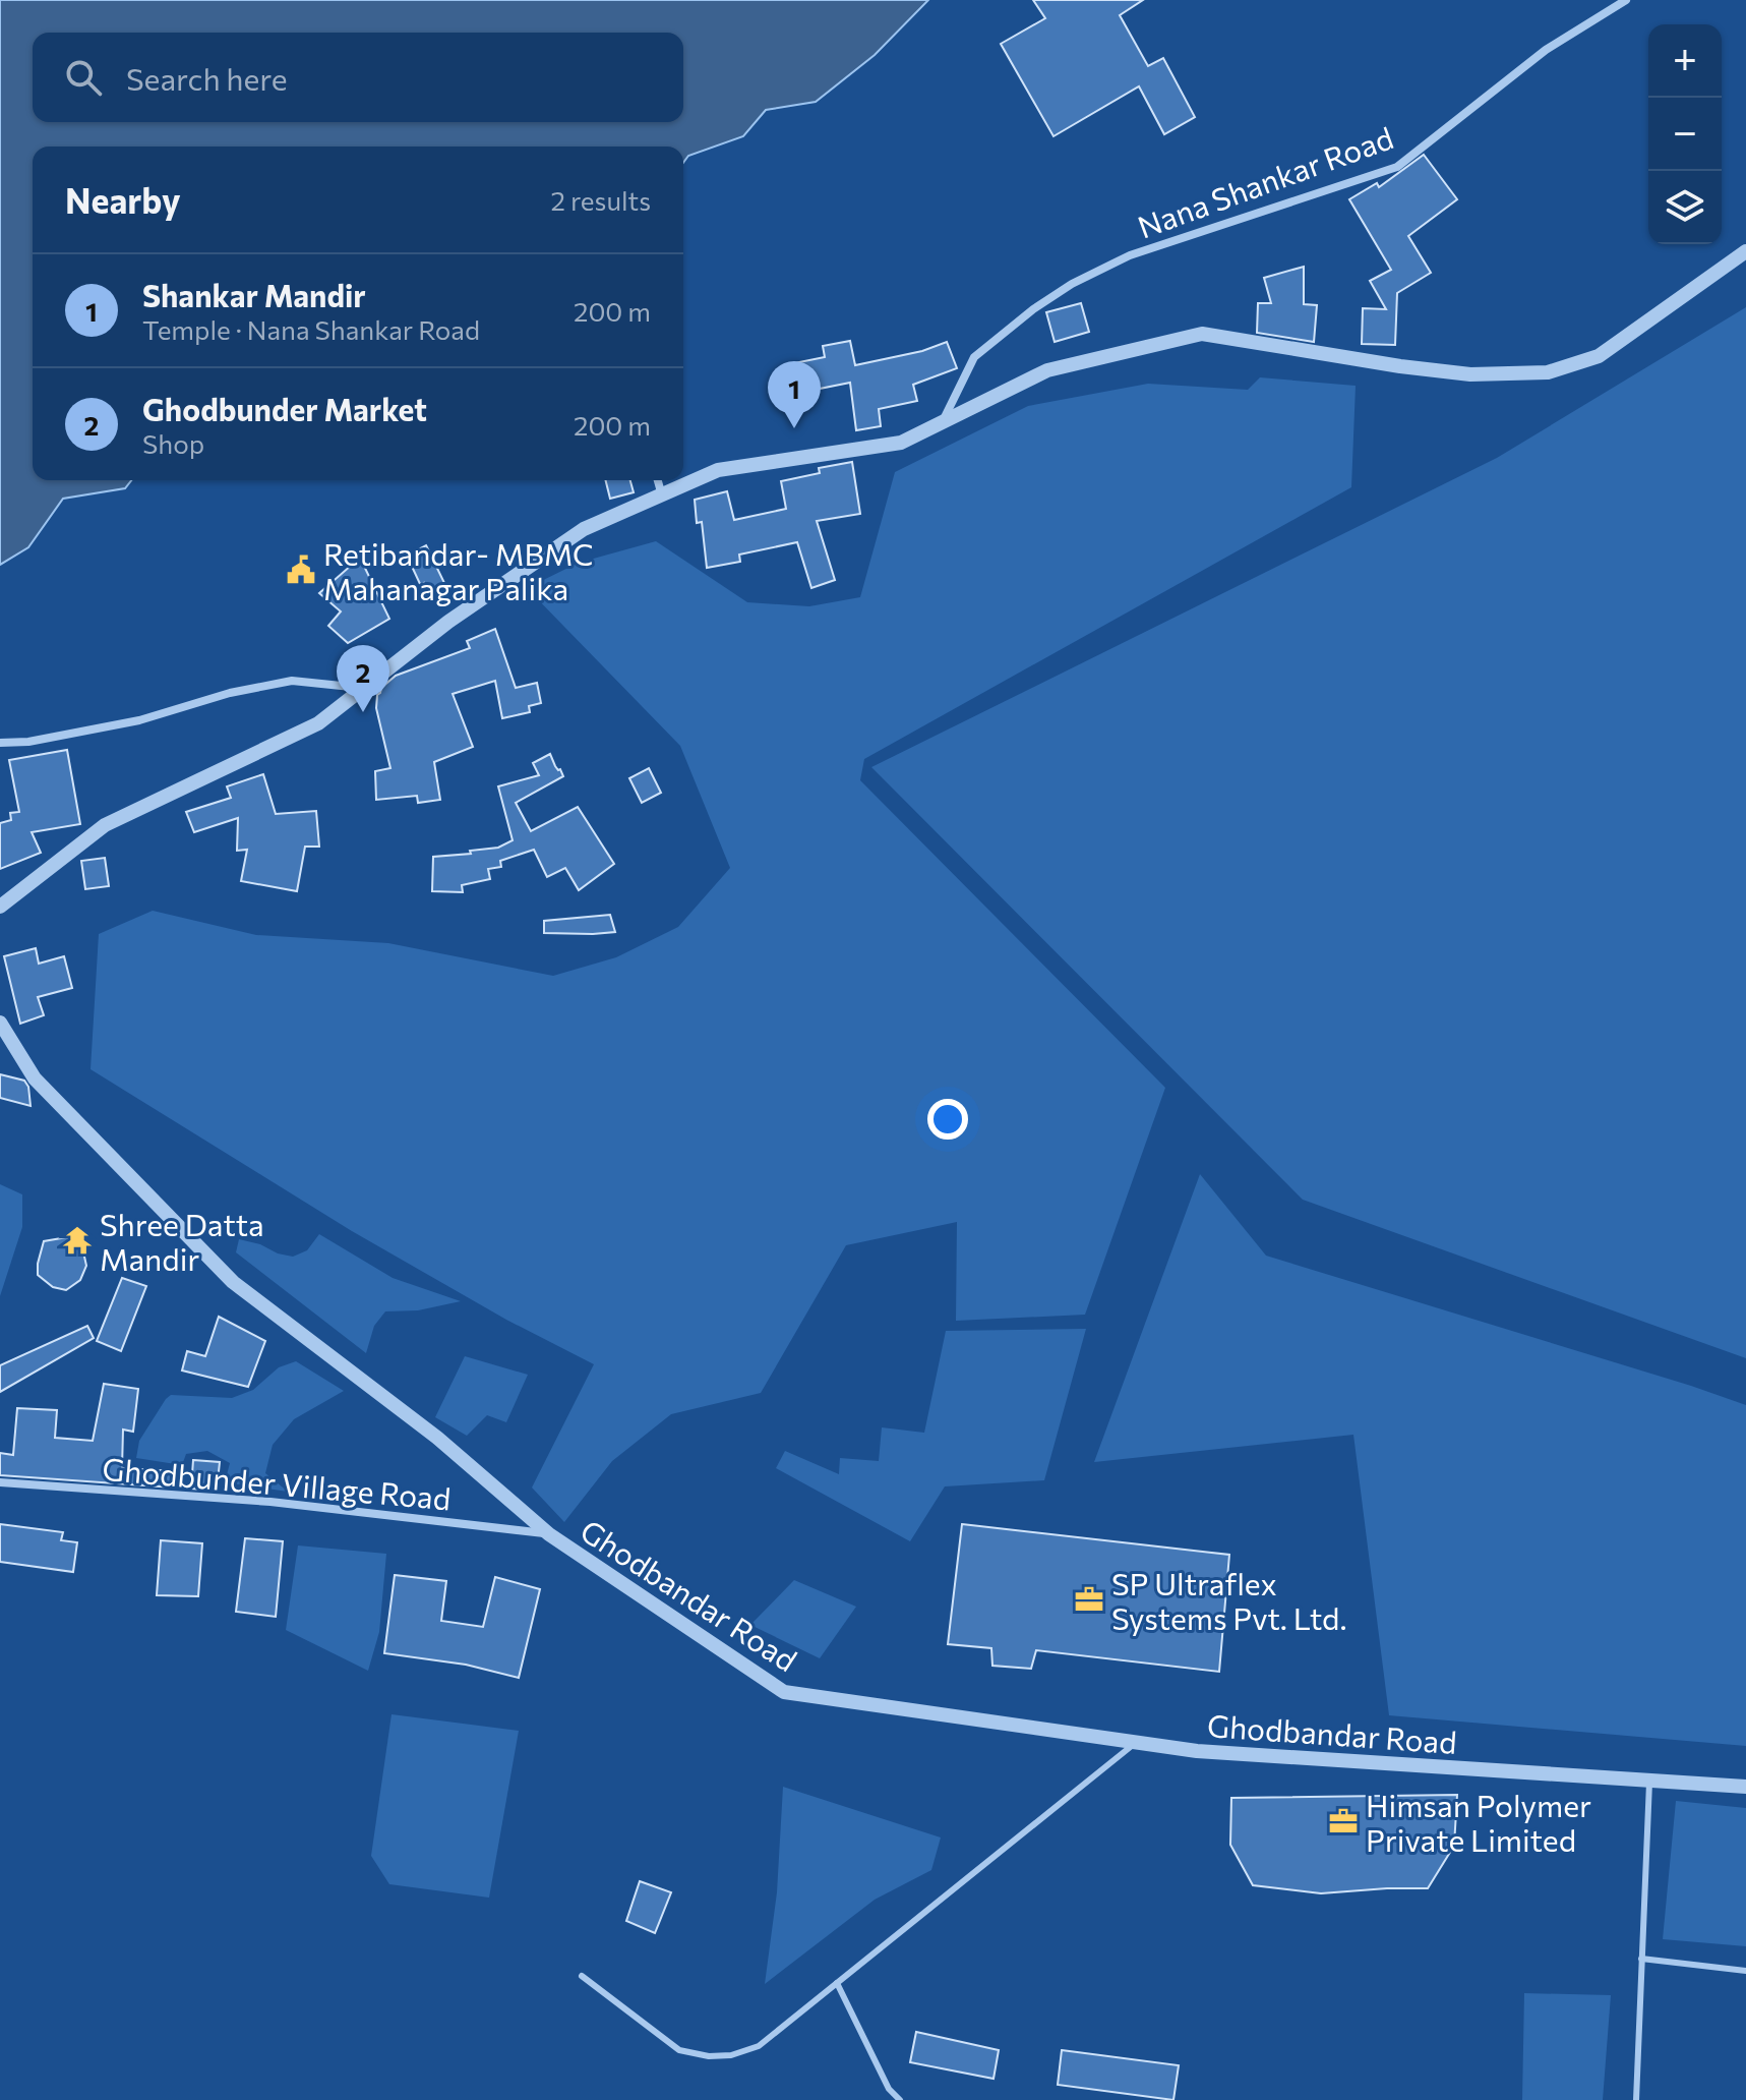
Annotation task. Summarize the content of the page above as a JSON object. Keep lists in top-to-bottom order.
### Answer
{
  "streets": {
    "street": ["Nana Shankar Road", "Ghodbunder Village Road", "Ghodbandar Road"]
  },
  "crossings": [
    ["Ghodbunder Village Road", "Ghodbandar Road"]
  ],
  "places": {
    "public building": ["Retibandar- MBMC Mahanagar Palika"],
    "temple": ["Shree Datta Mandir"],
    "office": ["SP Ultraflex Systems Pvt. Ltd.", "Himsan Polymer Private Limited"]
  },
  "page": {
    "map_buttons": ["+", "−"],
    "search": "Search here",
    "heading": ["Nearby", "2 results"],
    "list": [
      {
        "mark": "1",
        "name": "Shankar Mandir",
        "note": "Temple · Nana Shankar Road",
        "value": "200 m"
      },
      {
        "mark": "2",
        "name": "Ghodbunder Market",
        "note": "Shop",
        "value": "200 m"
      }
    ],
    "pins": ["1", "2"]
  }
}
